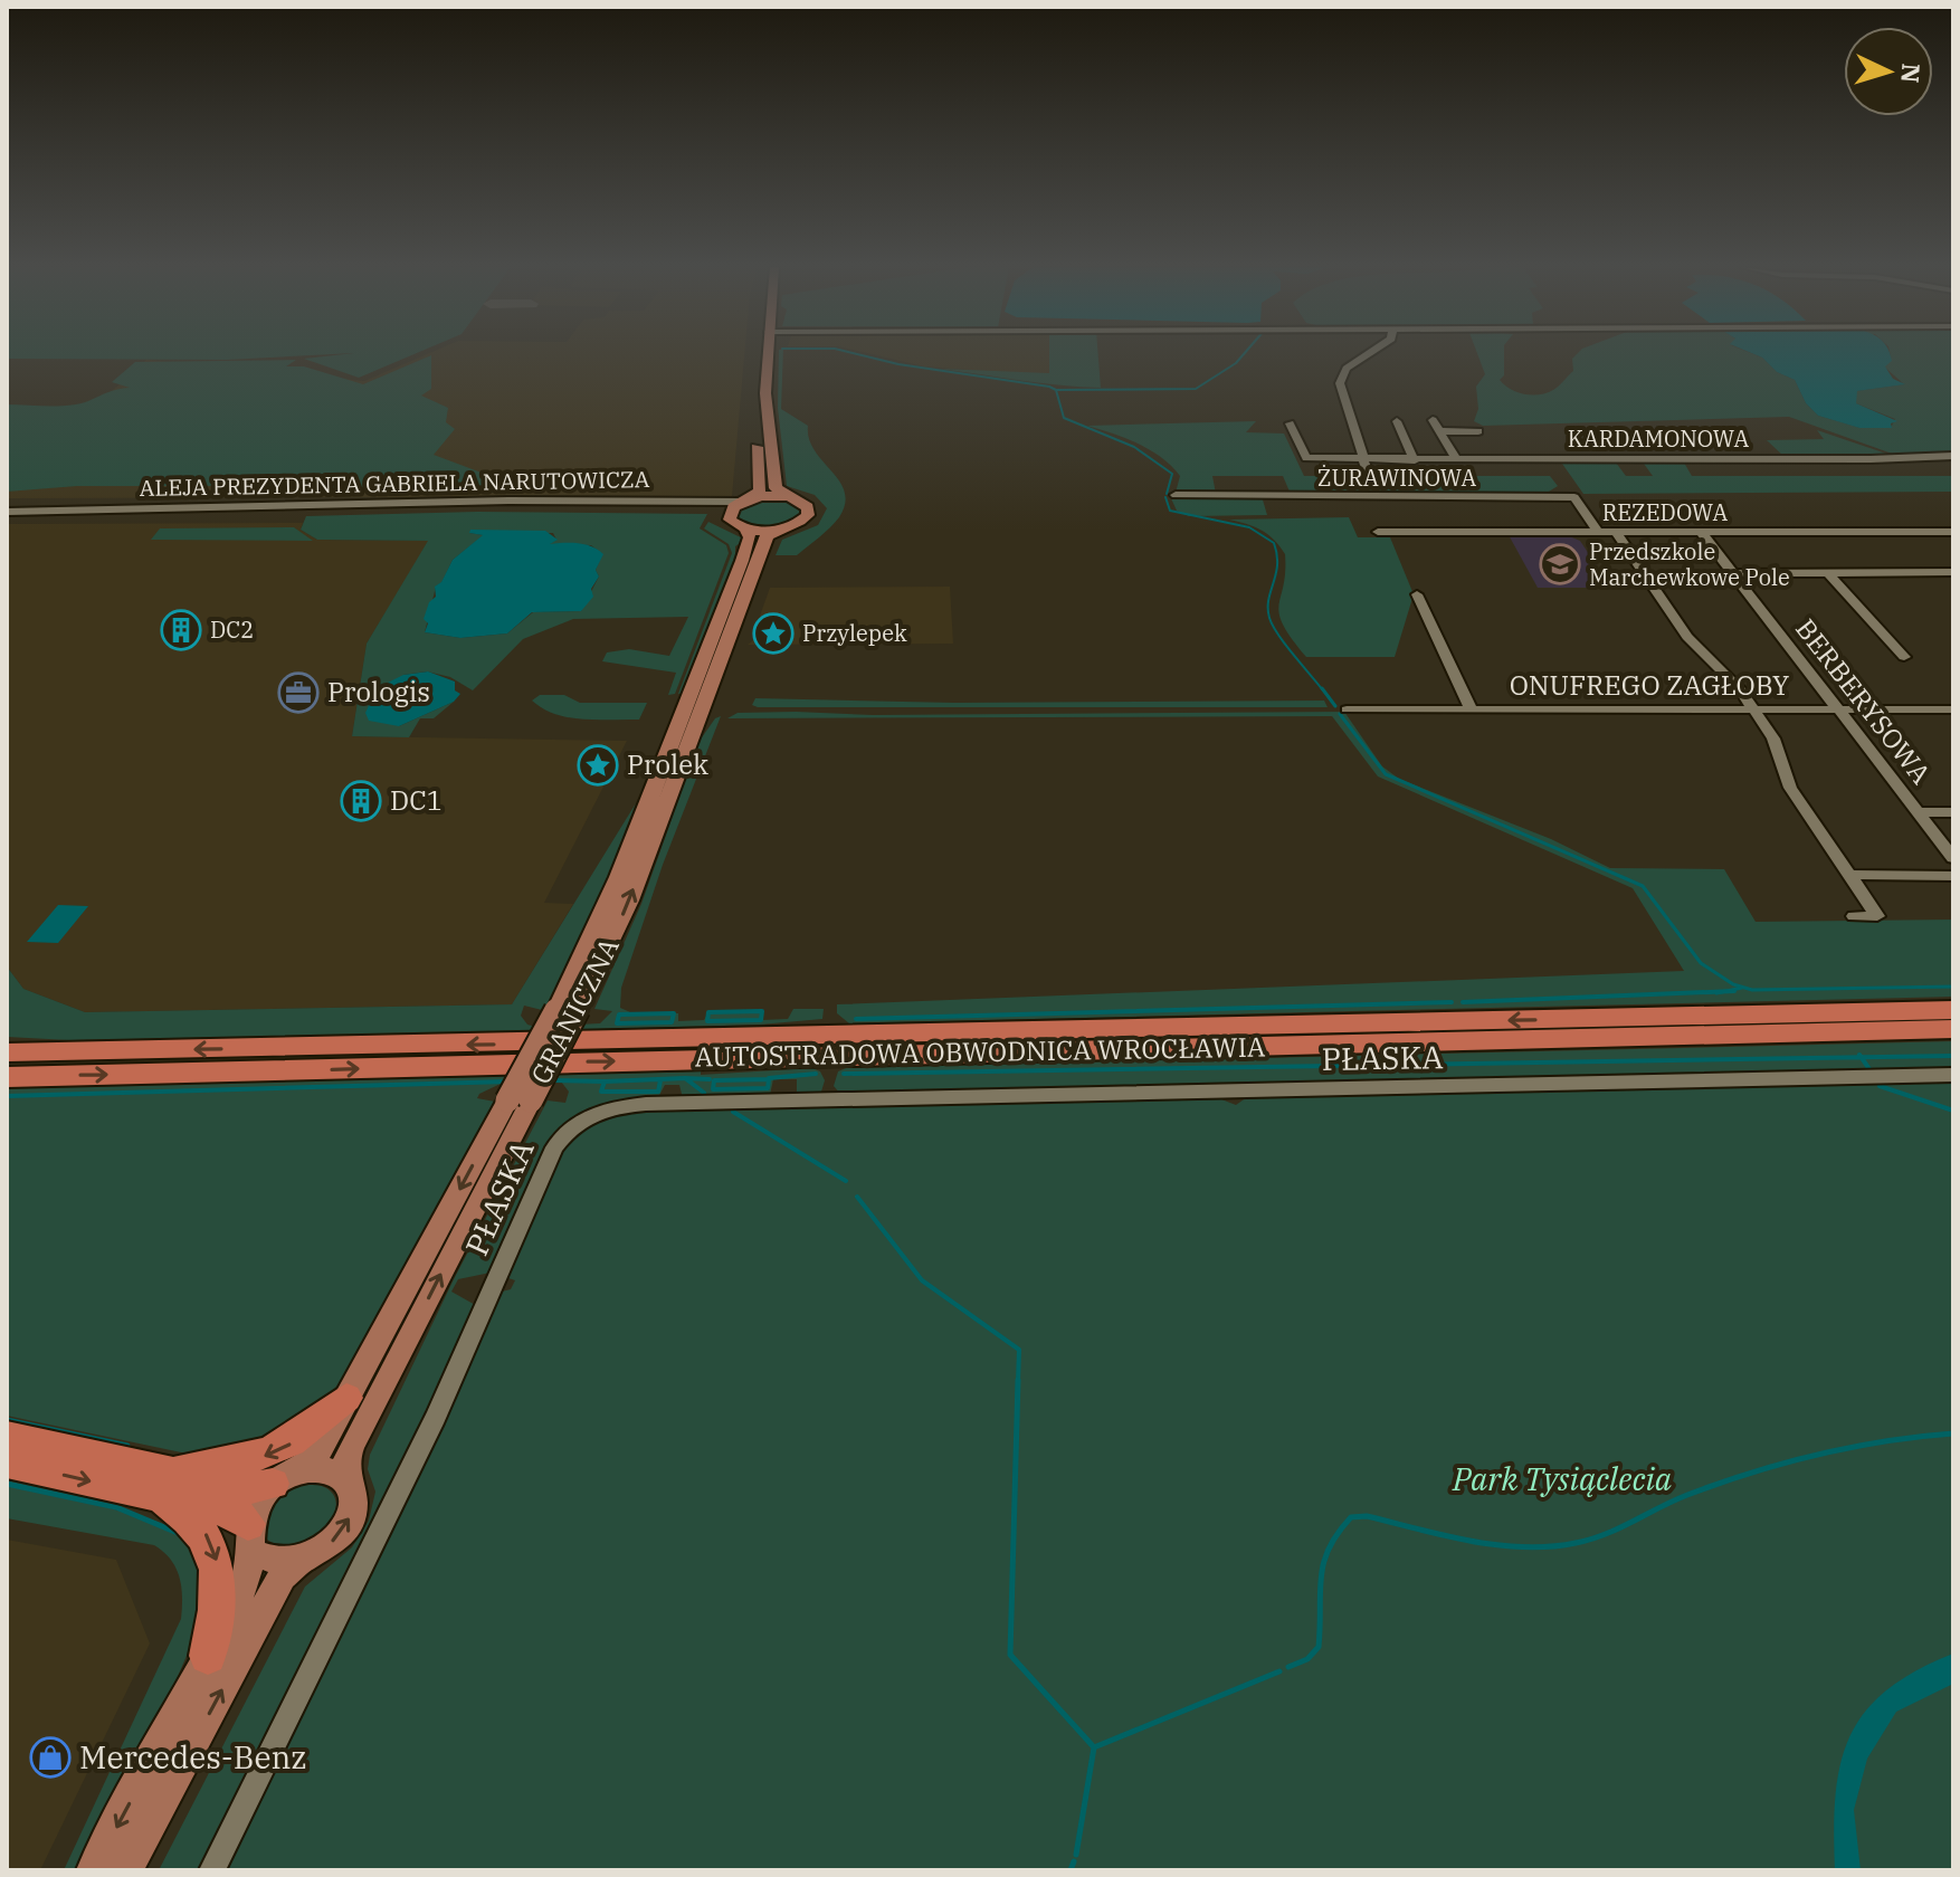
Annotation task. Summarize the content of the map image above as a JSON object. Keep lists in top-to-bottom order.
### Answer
{
  "streets": {
    "highway": ["AUTOSTRADOWA OBWODNICA WROCŁAWIA"],
    "main road": ["GRANICZNA"],
    "street": [
      "KARDAMONOWA",
      "ŻURAWINOWA",
      "ALEJA PREZYDENTA GABRIELA NARUTOWICZA",
      "REZEDOWA",
      "ONUFREGO ZAGŁOBY",
      "BERBERYSOWA",
      "PŁASKA"
    ]
  },
  "crossings": [
    ["ŻURAWINOWA", "REZEDOWA"],
    ["REZEDOWA", "BERBERYSOWA"],
    ["ONUFREGO ZAGŁOBY", "BERBERYSOWA"]
  ],
  "parks": ["Park Tysiąclecia"],
  "places": {
    "school or university": ["Przedszkole Marchewkowe Pole"],
    "building": ["DC2", "DC1"],
    "place": ["Przylepek", "Prolek"],
    "office": ["Prologis"],
    "shop": ["Mercedes-Benz"]
  },
  "north": "right"
}
